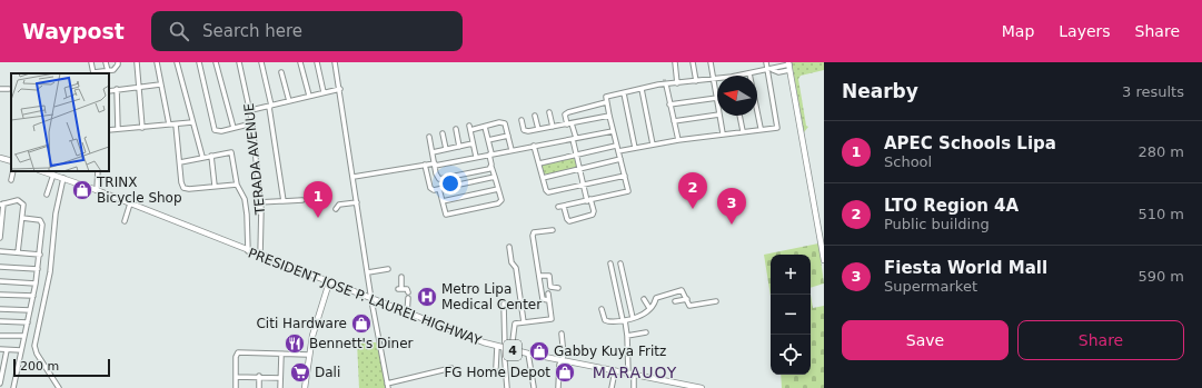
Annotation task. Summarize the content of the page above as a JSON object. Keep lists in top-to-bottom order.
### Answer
{
  "streets": {
    "main road": ["PRESIDENT JOSE P. LAUREL HIGHWAY", "4"],
    "street": ["TERADA AVENUE"]
  },
  "crossings": [
    ["TERADA AVENUE", "PRESIDENT JOSE P. LAUREL HIGHWAY"]
  ],
  "districts": ["MARAUOY"],
  "places": {
    "shop": [
      "TRINX Bicycle Shop",
      "Citi Hardware",
      "Gabby Kuya Fritz",
      "FG Home Depot"
    ],
    "hospital": ["Metro Lipa Medical Center"],
    "restaurant": ["Bennett's Diner"],
    "supermarket": ["Dali"]
  },
  "scale_bar": "200 m",
  "north": "left",
  "page": {
    "header": "Waypost",
    "search": "Search here",
    "nav": ["Map", "Layers", "Share"],
    "heading": ["Nearby", "3 results"],
    "list": [
      {
        "mark": "1",
        "name": "APEC Schools Lipa",
        "note": "School",
        "value": "280 m"
      },
      {
        "mark": "2",
        "name": "LTO Region 4A",
        "note": "Public building",
        "value": "510 m"
      },
      {
        "mark": "3",
        "name": "Fiesta World Mall",
        "note": "Supermarket",
        "value": "590 m"
      }
    ],
    "pins": ["2", "1", "3"],
    "map_buttons": ["+", "−"],
    "buttons": ["Save", "Share"],
    "scale": "200 m"
  }
}
